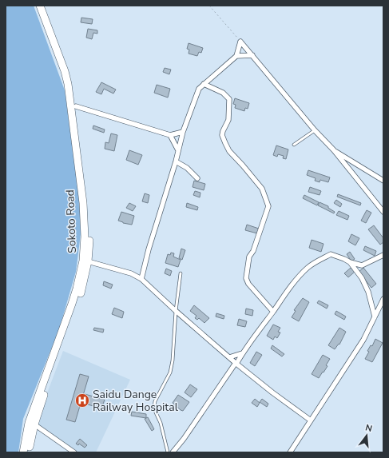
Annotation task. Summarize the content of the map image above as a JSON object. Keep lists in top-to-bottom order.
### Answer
{
  "streets": {
    "main road": ["Sokoto Road"]
  },
  "places": {
    "hospital": ["Saidu Dange Railway Hospital"]
  },
  "north": "top"
}
